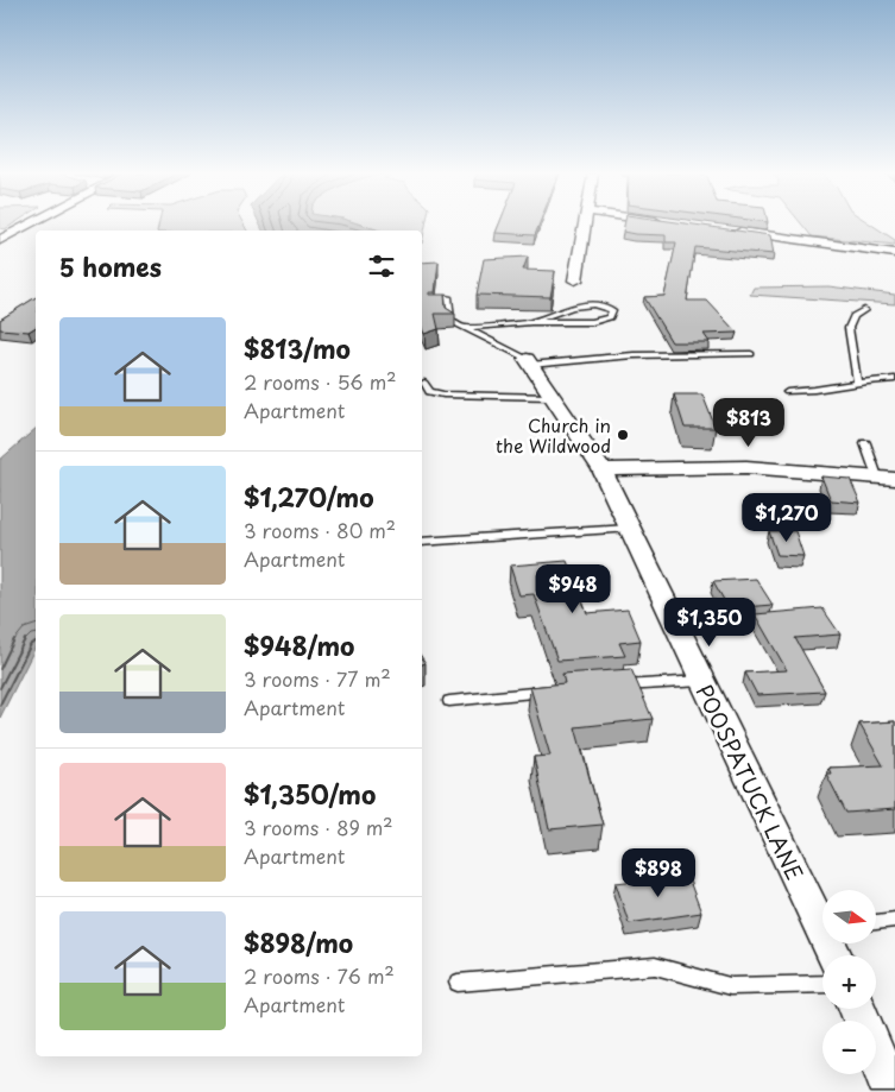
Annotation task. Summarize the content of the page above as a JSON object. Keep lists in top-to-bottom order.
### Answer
{
  "streets": {
    "street": ["POOSPATUCK LANE"]
  },
  "places": ["Church in the Wildwood"],
  "north": "right",
  "page": {
    "heading": "5 homes",
    "list": [
      {
        "name": "$813/mo",
        "note": "2 rooms · 56 m² · Apartment"
      },
      {
        "name": "$1,270/mo",
        "note": "3 rooms · 80 m² · Apartment"
      },
      {
        "name": "$948/mo",
        "note": "3 rooms · 77 m² · Apartment"
      },
      {
        "name": "$1,350/mo",
        "note": "3 rooms · 89 m² · Apartment"
      },
      {
        "name": "$898/mo",
        "note": "2 rooms · 76 m² · Apartment"
      }
    ],
    "price": [
      "$813",
      "$1,270",
      "$948",
      "$1,350",
      "$898"
    ],
    "map_buttons": ["+", "−"]
  }
}
